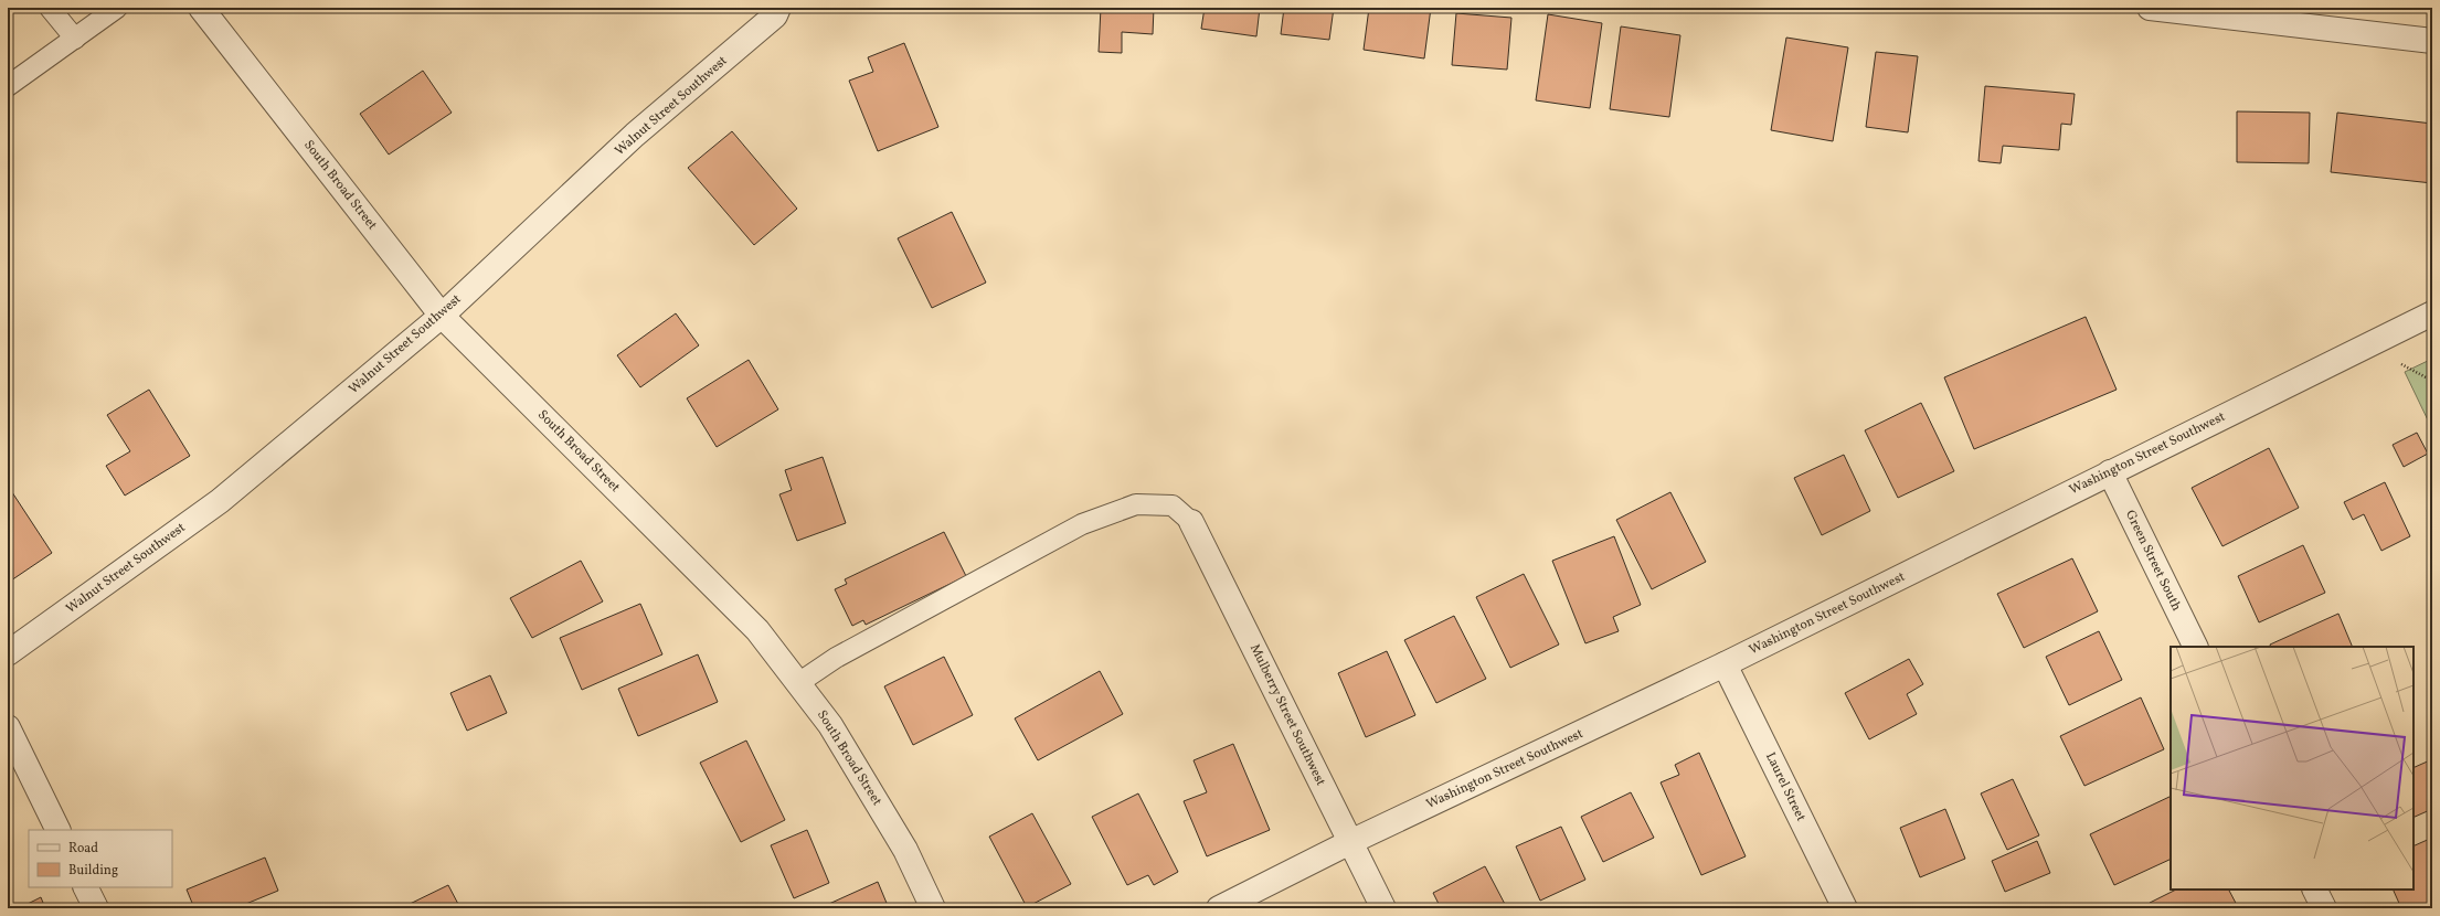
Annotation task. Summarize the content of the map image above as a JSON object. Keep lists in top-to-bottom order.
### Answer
{
  "streets": {
    "street": [
      "Walnut Street Southwest",
      "South Broad Street",
      "Washington Street Southwest",
      "Green Street South",
      "Mulberry Street Southwest",
      "Laurel Street"
    ]
  },
  "crossings": [
    ["Walnut Street Southwest", "South Broad Street"],
    ["Washington Street Southwest", "Green Street South"],
    ["Washington Street Southwest", "Mulberry Street Southwest"],
    ["Washington Street Southwest", "Laurel Street"]
  ],
  "legend": ["Road", "Building"]
}
